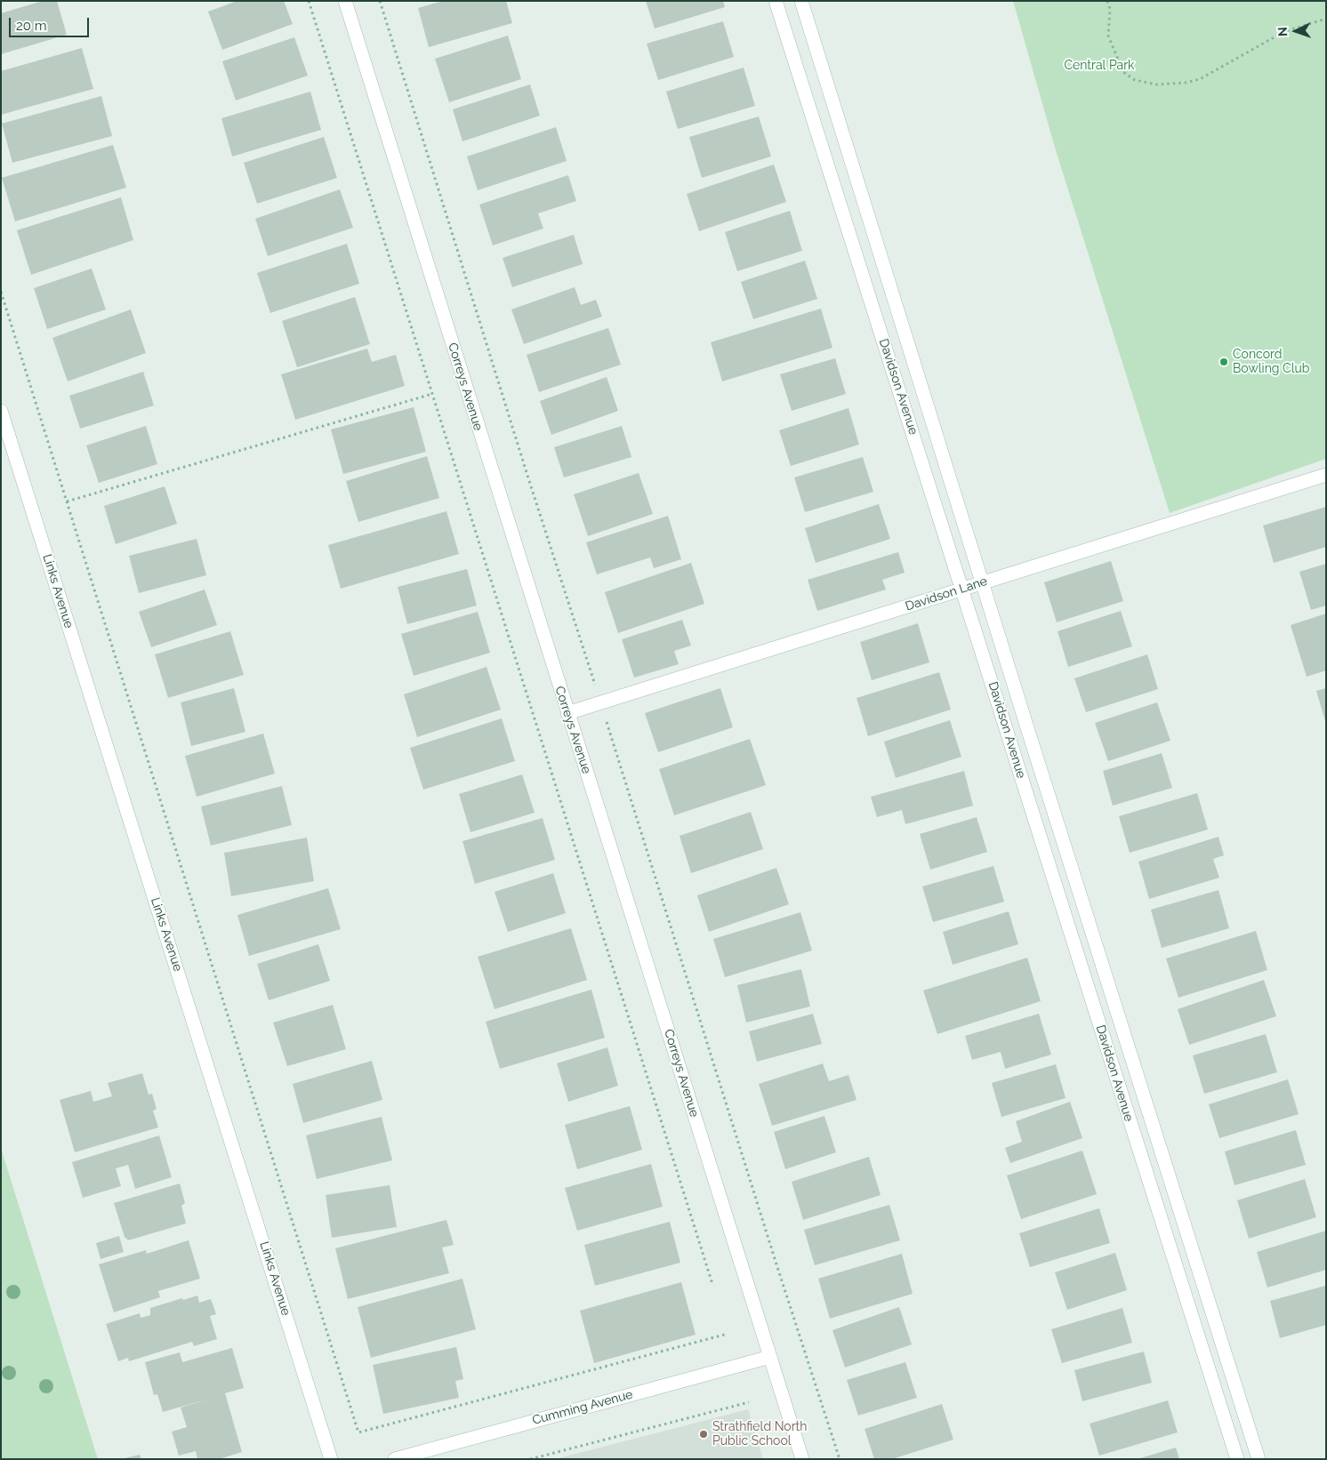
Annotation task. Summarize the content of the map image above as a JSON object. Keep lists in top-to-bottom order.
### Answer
{
  "streets": {
    "street": [
      "Correys Avenue",
      "Davidson Avenue",
      "Links Avenue",
      "Davidson Lane",
      "Cumming Avenue"
    ]
  },
  "crossings": [
    ["Correys Avenue", "Davidson Lane"],
    ["Correys Avenue", "Cumming Avenue"],
    ["Davidson Avenue", "Davidson Lane"]
  ],
  "parks": ["Central Park"],
  "places": ["Concord Bowling Club", "Strathfield North Public School"],
  "scale_bar": "20 m",
  "north": "left"
}
